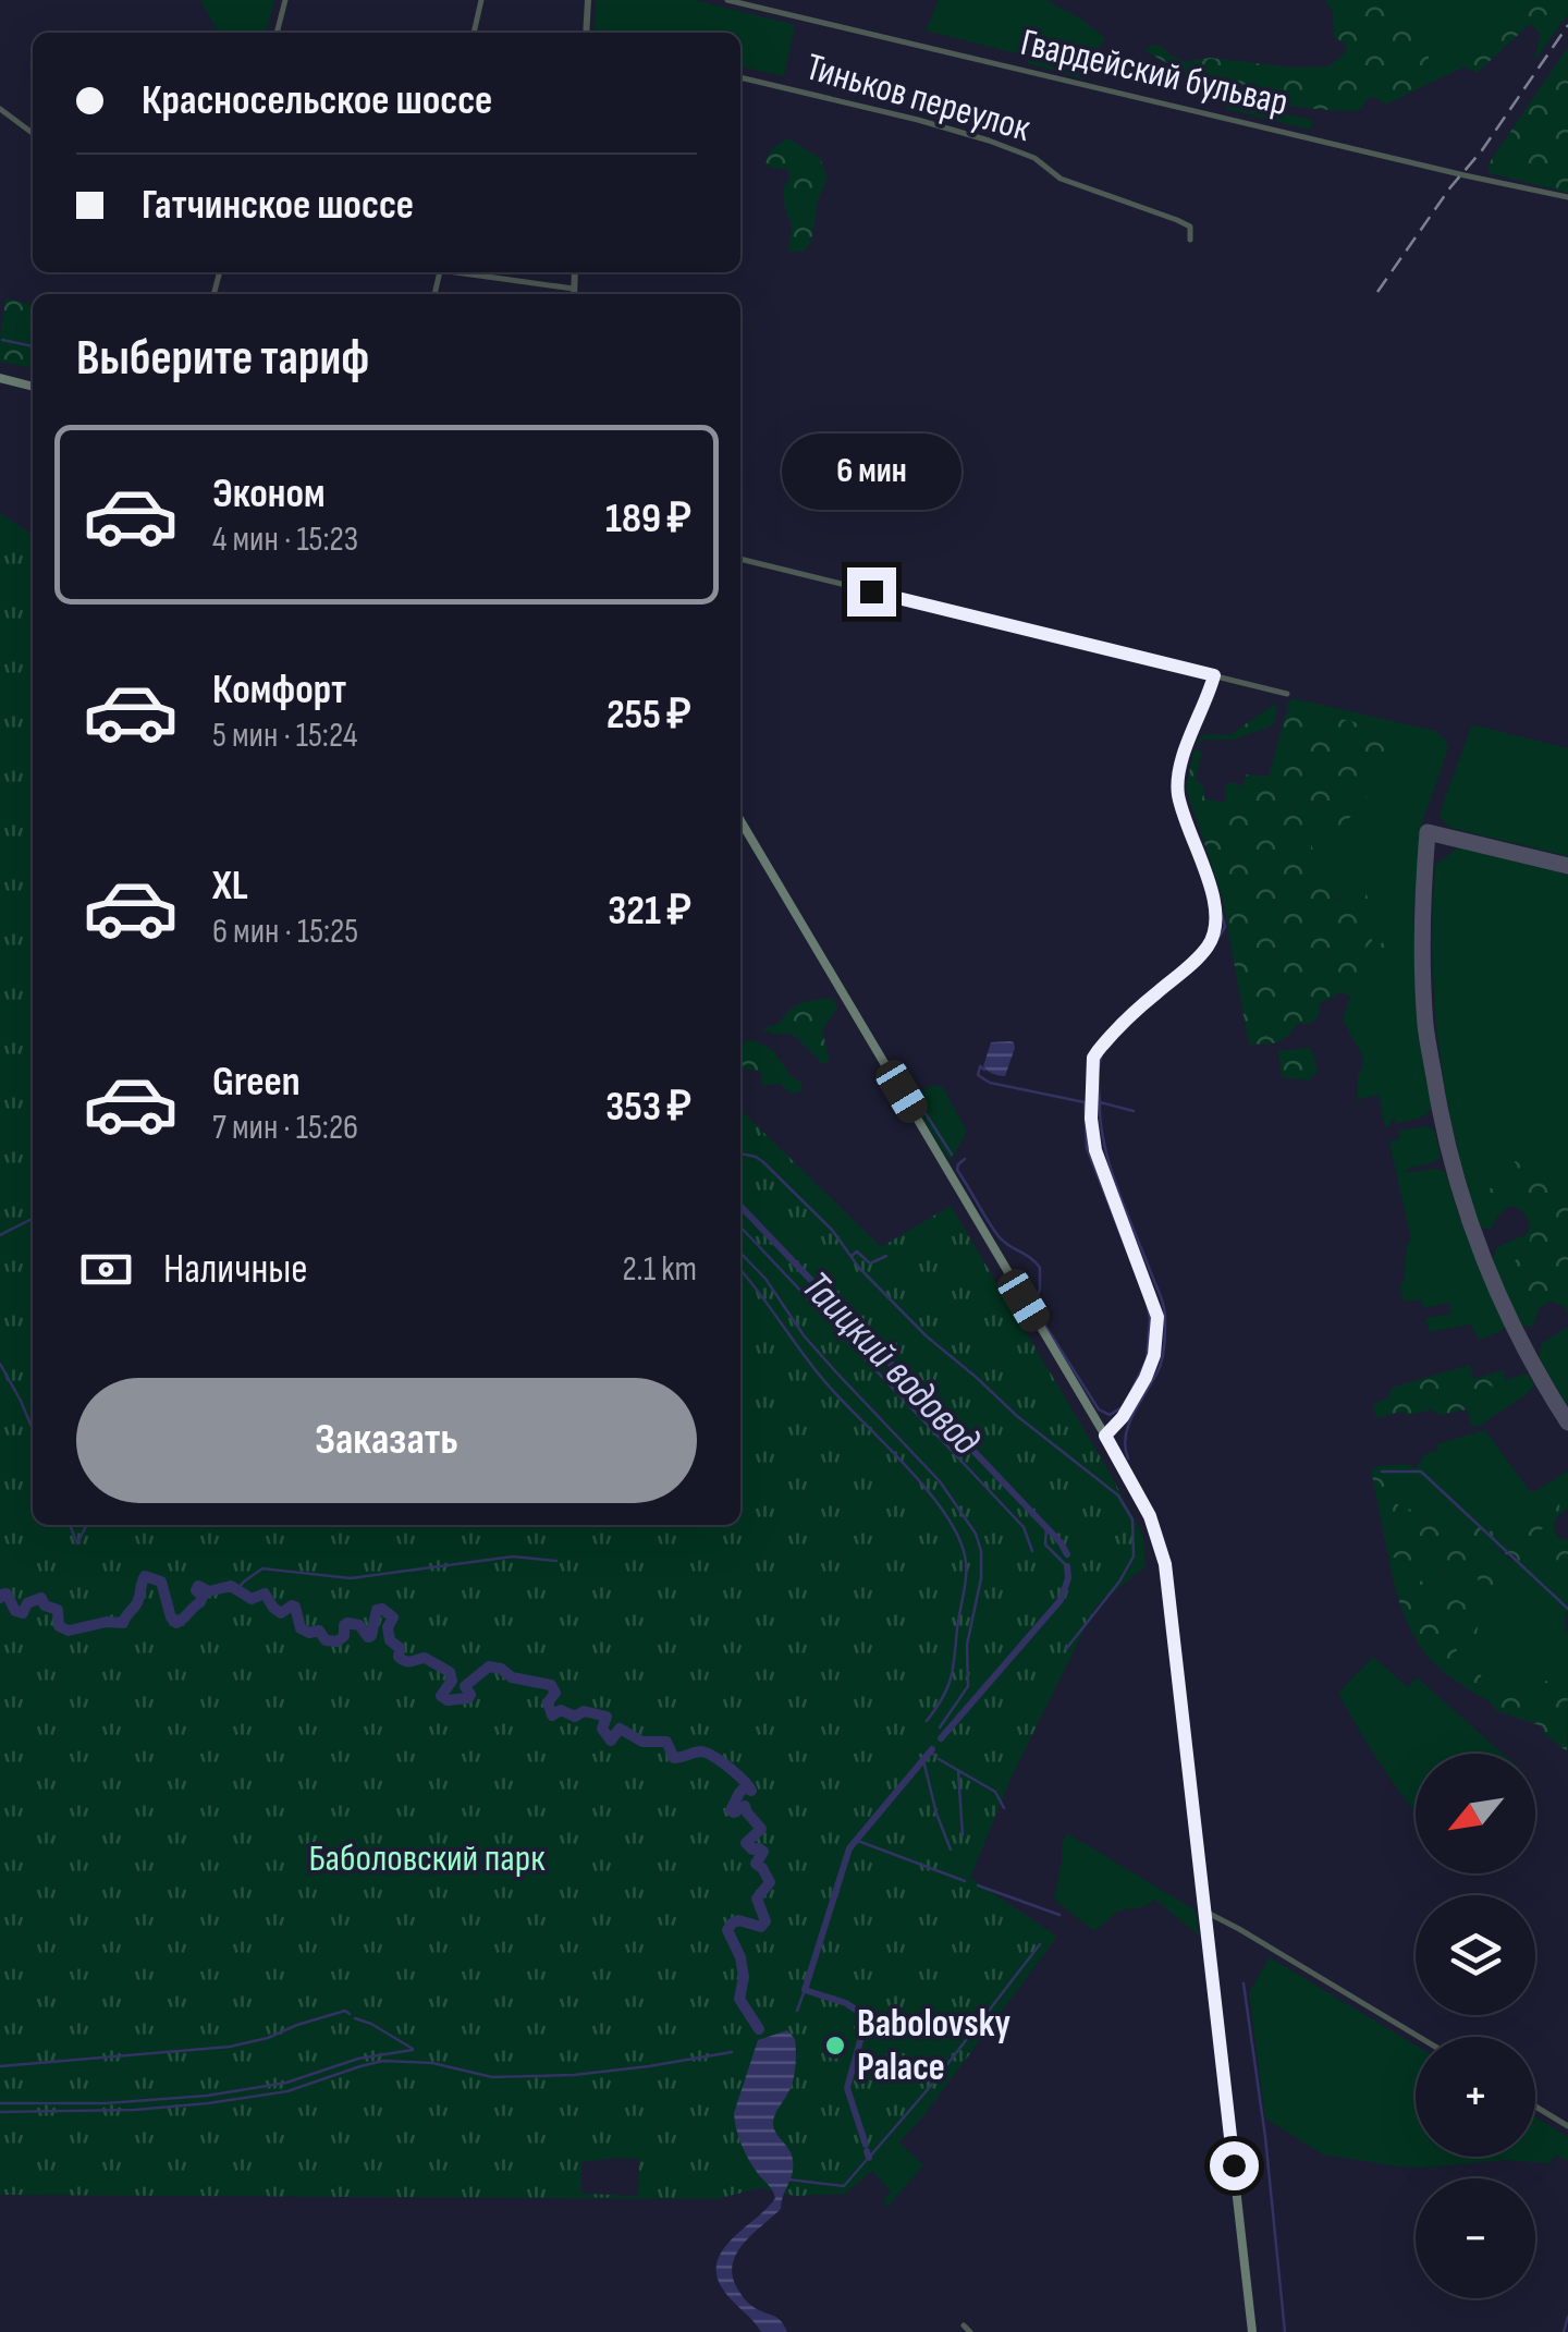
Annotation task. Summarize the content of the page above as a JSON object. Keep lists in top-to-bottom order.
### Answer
{
  "streets": {
    "street": ["Гвардейский бульвар", "Тиньков переулок"]
  },
  "water": ["Таицкий водовод"],
  "parks": ["Баболовский парк"],
  "places": ["Babolovsky Palace"],
  "north": "bottom left",
  "page": {
    "banner": ["Красносельское шоссе", "Гатчинское шоссе"],
    "heading": "Выберите тариф",
    "list": [
      {
        "name": "Эконом",
        "note": "4 мин · 15:23",
        "value": "189 ₽"
      },
      {
        "name": "Комфорт",
        "note": "5 мин · 15:24",
        "value": "255 ₽"
      },
      {
        "name": "XL",
        "note": "6 мин · 15:25",
        "value": "321 ₽"
      },
      {
        "name": "Green",
        "note": "7 мин · 15:26",
        "value": "353 ₽"
      }
    ],
    "bubble": "6 мин",
    "pay": ["Наличные", "2.1 km"],
    "buttons": "Заказать",
    "map_buttons": ["+", "−"]
  }
}
